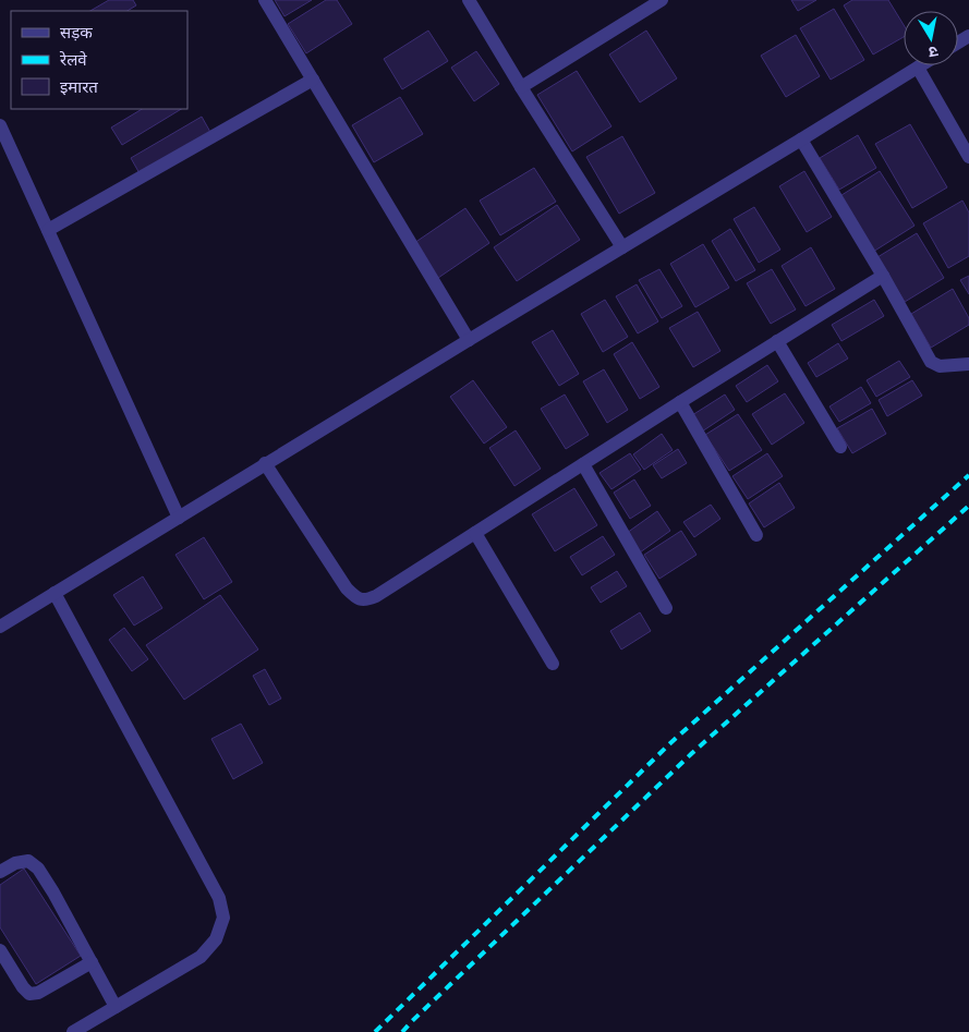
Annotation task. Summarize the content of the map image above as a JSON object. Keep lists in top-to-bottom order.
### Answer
{
  "legend": ["सड़क", "रेलवे", "इमारत"],
  "north": "bottom"
}
